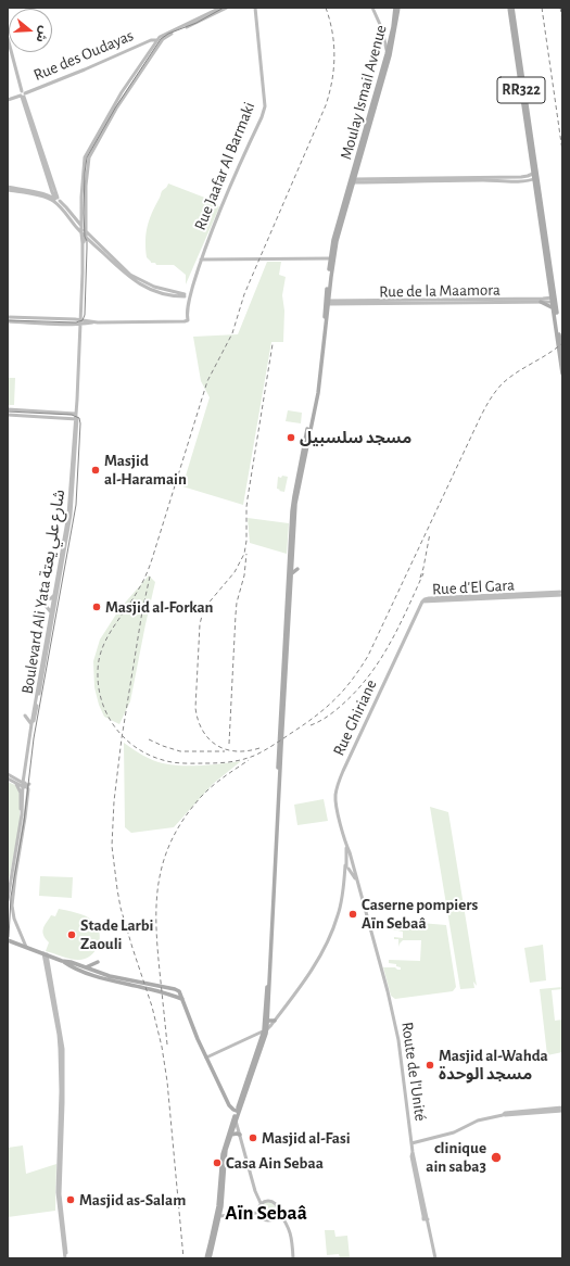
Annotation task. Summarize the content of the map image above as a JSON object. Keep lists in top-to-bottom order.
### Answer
{
  "streets": {
    "main road": ["RR322", "Moulay Ismail Avenue"],
    "street": [
      "Rue des Oudayas",
      "Rue Jaafar Al Barmaki",
      "Rue de la Maamora",
      "Rue d'El Gara",
      "Boulevard Ali Yata شارع علي يعتة",
      "Rue Ghiriane",
      "Route de l'Unité"
    ]
  },
  "crossings": [
    ["Rue des Oudayas", "Boulevard Ali Yata شارع علي يعتة"],
    ["RR322", "Rue de la Maamora"],
    ["Rue Jaafar Al Barmaki", "Boulevard Ali Yata شارع علي يعتة"],
    ["Rue d'El Gara", "Rue Ghiriane"],
    ["Rue Ghiriane", "Route de l'Unité"]
  ],
  "districts": ["Aïn Sebaâ"],
  "places": [
    "مسجد سلسبيل",
    "Masjid al-Haramain",
    "Masjid al-Forkan",
    "Caserne pompiers Aïn Sebaâ",
    "Stade Larbi Zaouli",
    "Masjid al-Wahda مسجد الوحدة",
    "Masjid al-Fasi",
    "clinique ain saba3",
    "Casa Ain Sebaa",
    "Masjid as-Salam"
  ],
  "north": "right"
}
